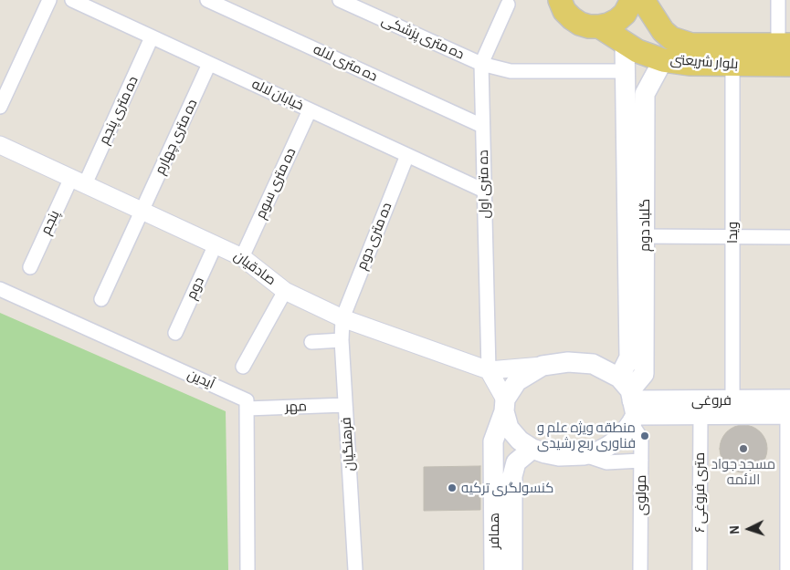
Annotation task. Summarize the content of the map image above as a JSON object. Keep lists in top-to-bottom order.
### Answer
{
  "streets": {
    "main road": [
      "بلوار شریعتى",
      "گلباد دوم",
      "فروغى",
      "همافر"
    ],
    "street": [
      "ده متری پزشکی",
      "ده متری لاله",
      "خیابان لاله",
      "ده متری پنجم",
      "ده متری چهارم",
      "ده متری سوم",
      "ده متری اول",
      "پنجم",
      "ویدا",
      "ده متری دوم",
      "صادقیان",
      "دوم",
      "آیدین",
      "مهر",
      "فرهنگیان",
      "۶ متری فروغی",
      "مولوی"
    ]
  },
  "crossings": [
    ["ده متری پزشکی", "ده متری اول"],
    ["ده متری پزشکی", "گلباد دوم"],
    ["بلوار شریعتى", "گلباد دوم"],
    ["بلوار شریعتى", "ویدا"],
    ["ده متری لاله", "ده متری اول"],
    ["خیابان لاله", "ده متری پنجم"],
    ["خیابان لاله", "ده متری چهارم"],
    ["خیابان لاله", "ده متری سوم"],
    ["خیابان لاله", "ده متری اول"],
    ["خیابان لاله", "ده متری دوم"],
    ["ده متری پنجم", "پنجم"],
    ["ده متری پنجم", "صادقیان"],
    ["ده متری چهارم", "صادقیان"],
    ["ده متری سوم", "صادقیان"],
    ["ده متری اول", "صادقیان"],
    ["پنجم", "صادقیان"],
    ["گلباد دوم", "فروغى"],
    ["گلباد دوم", "مولوی"],
    ["گلباد دوم", "همافر"],
    ["ویدا", "فروغى"],
    ["ده متری دوم", "صادقیان"],
    ["ده متری دوم", "فرهنگیان"],
    ["صادقیان", "دوم"],
    ["صادقیان", "فرهنگیان"],
    ["آیدین", "مهر"],
    ["فروغى", "۶ متری فروغی"],
    ["فروغى", "مولوی"],
    ["فروغى", "همافر"],
    ["مهر", "فرهنگیان"],
    ["مولوی", "همافر"]
  ],
  "places": ["منطقه ویژه علم و فناوری ربع رشیدی", "مسجد جواد الائمه", "کنسولگری ترکیه"],
  "north": "left"
}
